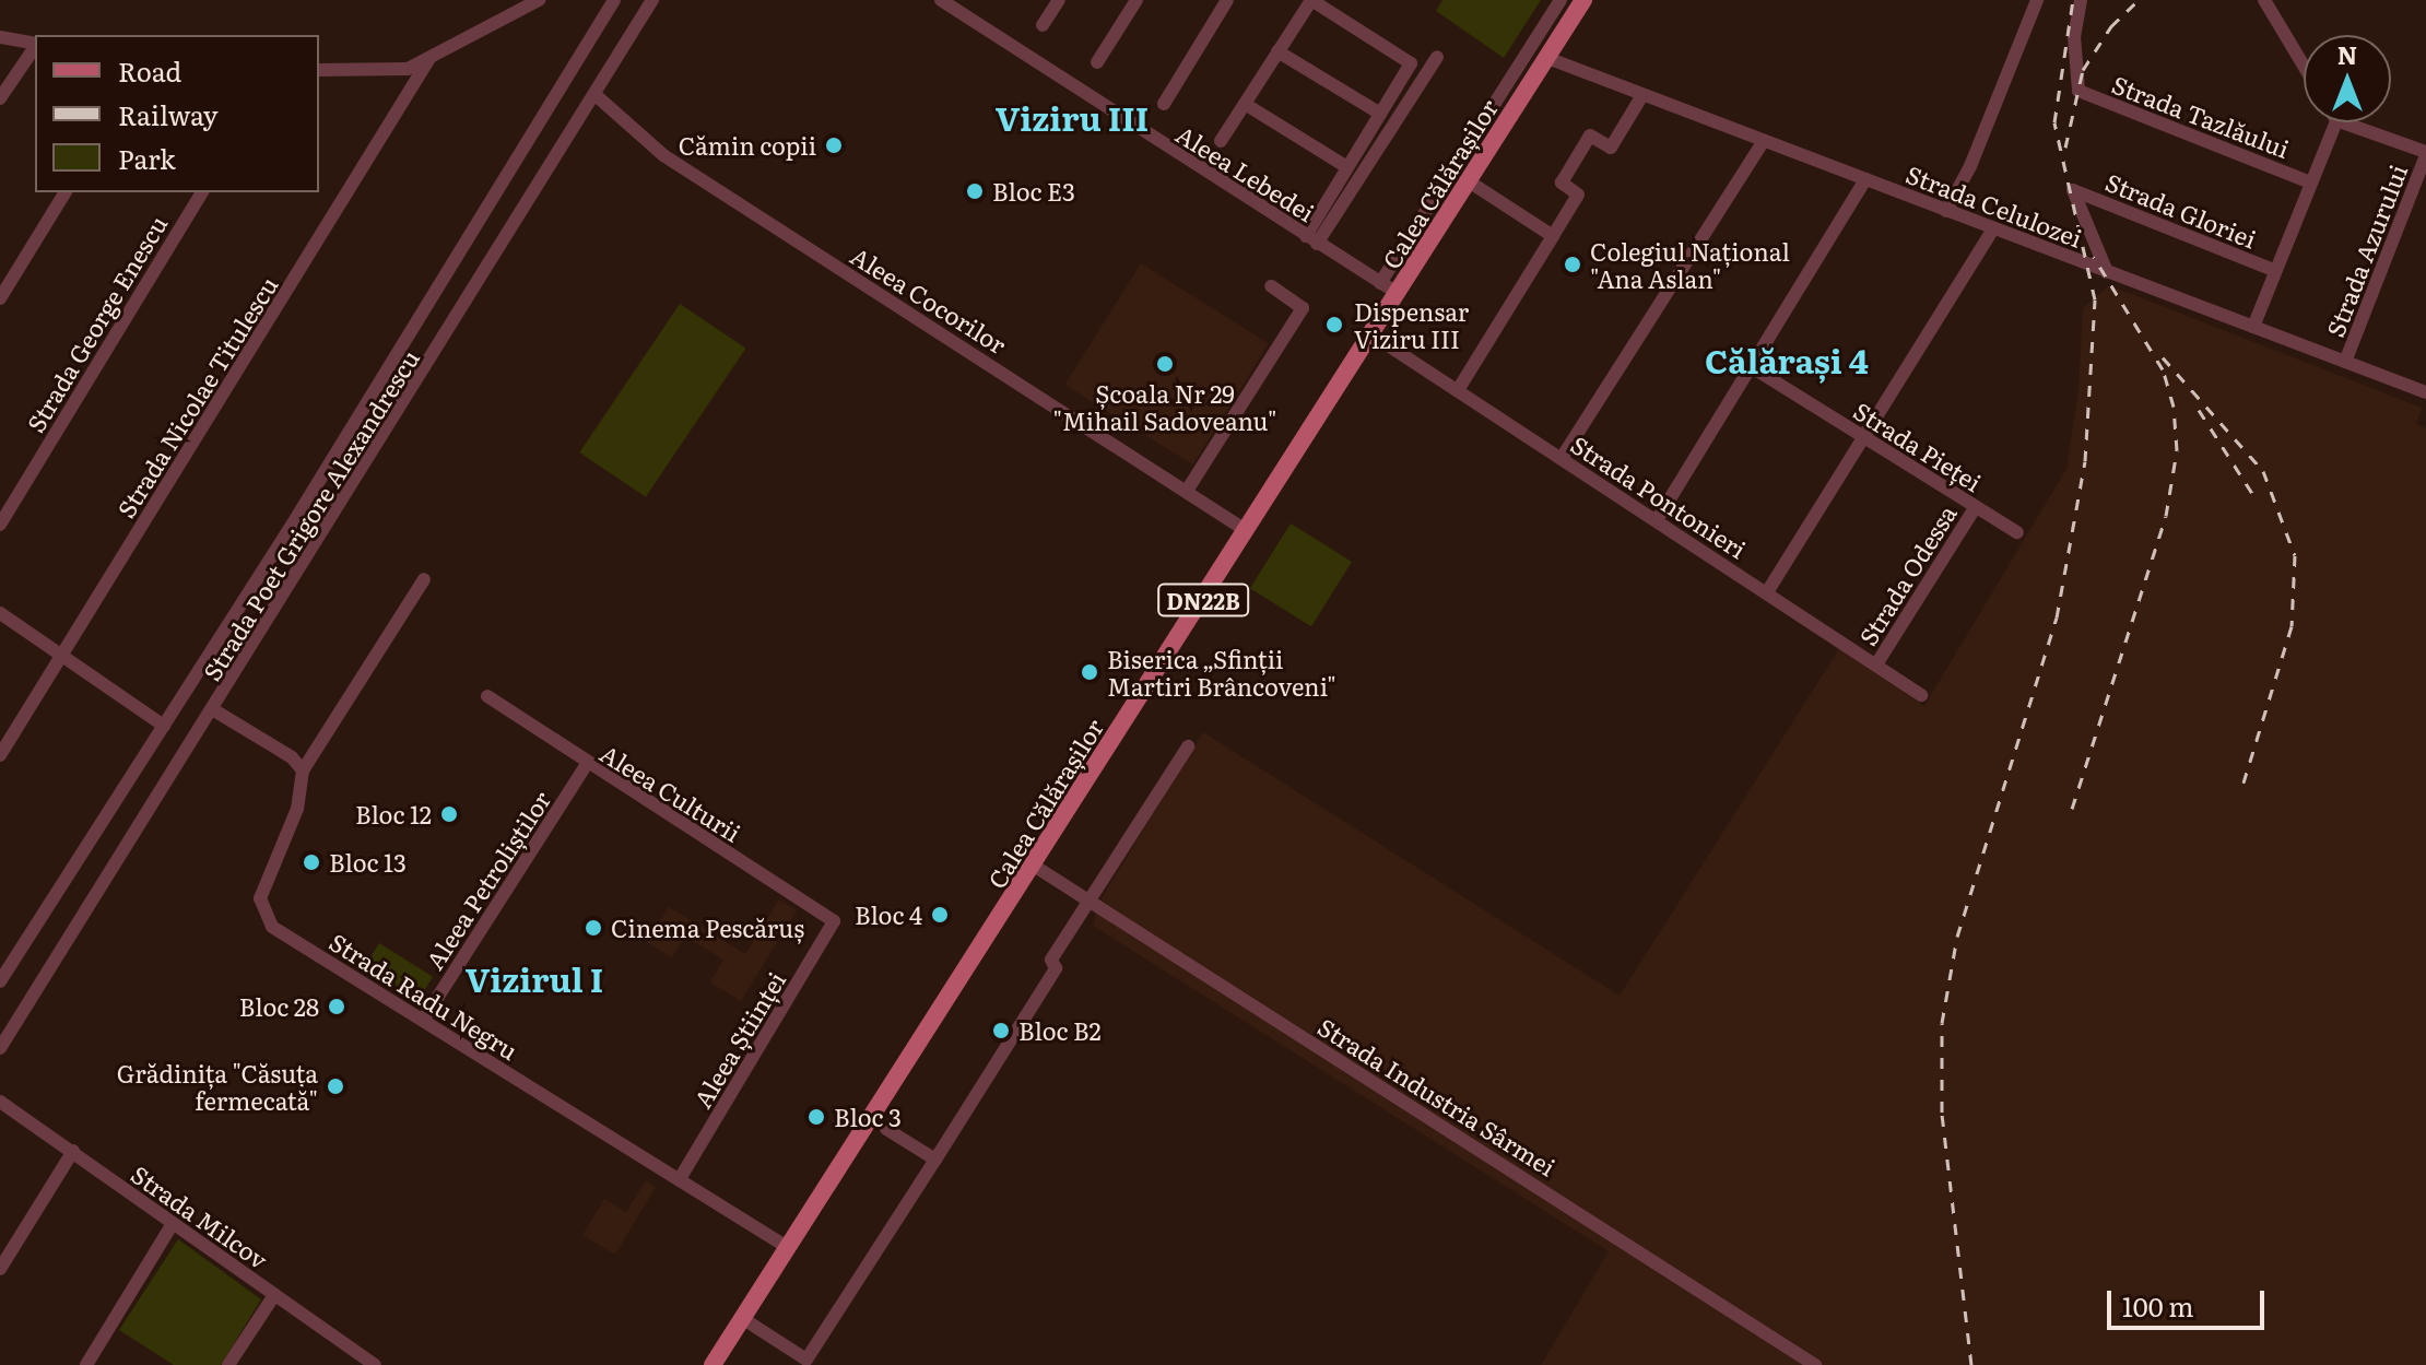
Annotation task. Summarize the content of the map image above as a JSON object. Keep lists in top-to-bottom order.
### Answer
{
  "streets": {
    "main road": ["Calea Călărașilor", "DN22B"],
    "street": [
      "Strada Tazlăului",
      "Aleea Lebedei",
      "Strada Celulozei",
      "Strada Gloriei",
      "Strada Azurului",
      "Aleea Cocorilor",
      "Strada George Enescu",
      "Strada Nicolae Titulescu",
      "Strada Pieței",
      "Strada Pontonieri",
      "Strada Poet Grigore Alexandrescu",
      "Strada Odessa",
      "Aleea Culturii",
      "Aleea Petroliștilor",
      "Strada Radu Negru",
      "Aleea Științei",
      "Strada Industria Sârmei",
      "Strada Milcov"
    ]
  },
  "crossings": [
    ["Aleea Lebedei", "Calea Călărașilor"],
    ["Calea Călărașilor", "Strada Celulozei"],
    ["Calea Călărașilor", "Aleea Cocorilor"],
    ["Calea Călărașilor", "Strada Pontonieri"],
    ["Calea Călărașilor", "Strada Radu Negru"],
    ["Calea Călărașilor", "Strada Industria Sârmei"],
    ["Strada Celulozei", "Strada Gloriei"],
    ["Strada Celulozei", "Strada Azurului"],
    ["Aleea Cocorilor", "Strada Poet Grigore Alexandrescu"],
    ["Strada Pieței", "Strada Odessa"],
    ["Strada Pontonieri", "Strada Odessa"],
    ["Aleea Culturii", "Aleea Petroliștilor"],
    ["Aleea Culturii", "Aleea Științei"],
    ["Aleea Petroliștilor", "Strada Radu Negru"],
    ["Strada Radu Negru", "Aleea Științei"]
  ],
  "districts": ["Viziru III", "Călărași 4", "Vizirul I"],
  "places": [
    "Cămin copii",
    "Bloc E3",
    "Colegiul Național \"Ana Aslan\"",
    "Dispensar Viziru III",
    "Școala Nr 29 \"Mihail Sadoveanu\"",
    "Biserica „Sfinții Martiri Brâncoveni\"",
    "Bloc 12",
    "Bloc 13",
    "Bloc 4",
    "Cinema Pescăruș",
    "Bloc 28",
    "Bloc B2",
    "Grădinița \"Căsuța fermecată\"",
    "Bloc 3"
  ],
  "legend": ["Road", "Railway", "Park"],
  "scale_bar": "100 m",
  "north": "top"
}
